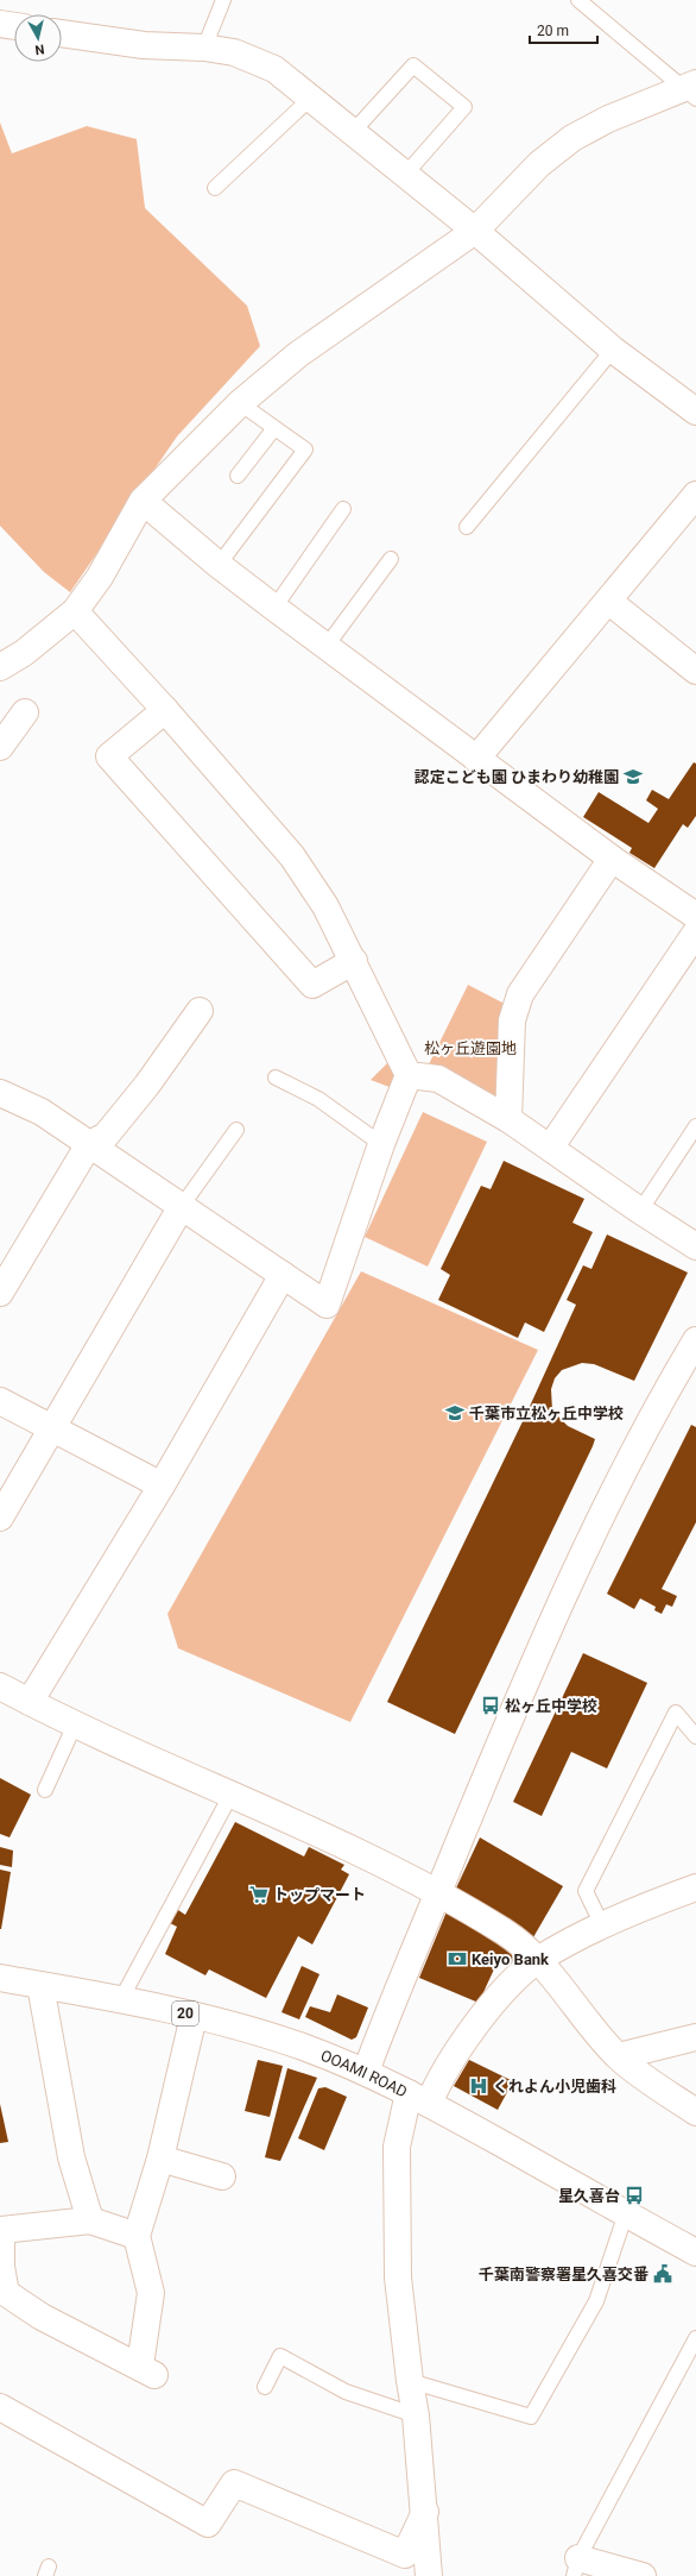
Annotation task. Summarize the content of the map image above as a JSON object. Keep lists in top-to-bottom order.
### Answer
{
  "streets": {
    "street": ["20", "OOAMI ROAD"]
  },
  "parks": ["松ヶ丘遊園地"],
  "places": {
    "school or university": ["認定こども園 ひまわり幼稚園", "千葉市立松ヶ丘中学校"],
    "bus stop": ["松ヶ丘中学校", "星久喜台"],
    "supermarket": ["トップマート"],
    "bank": ["Keiyo Bank"],
    "hospital": ["くれよん小児歯科"],
    "public building": ["千葉南警察署星久喜交番"]
  },
  "scale_bar": "20 m",
  "north": "bottom"
}
